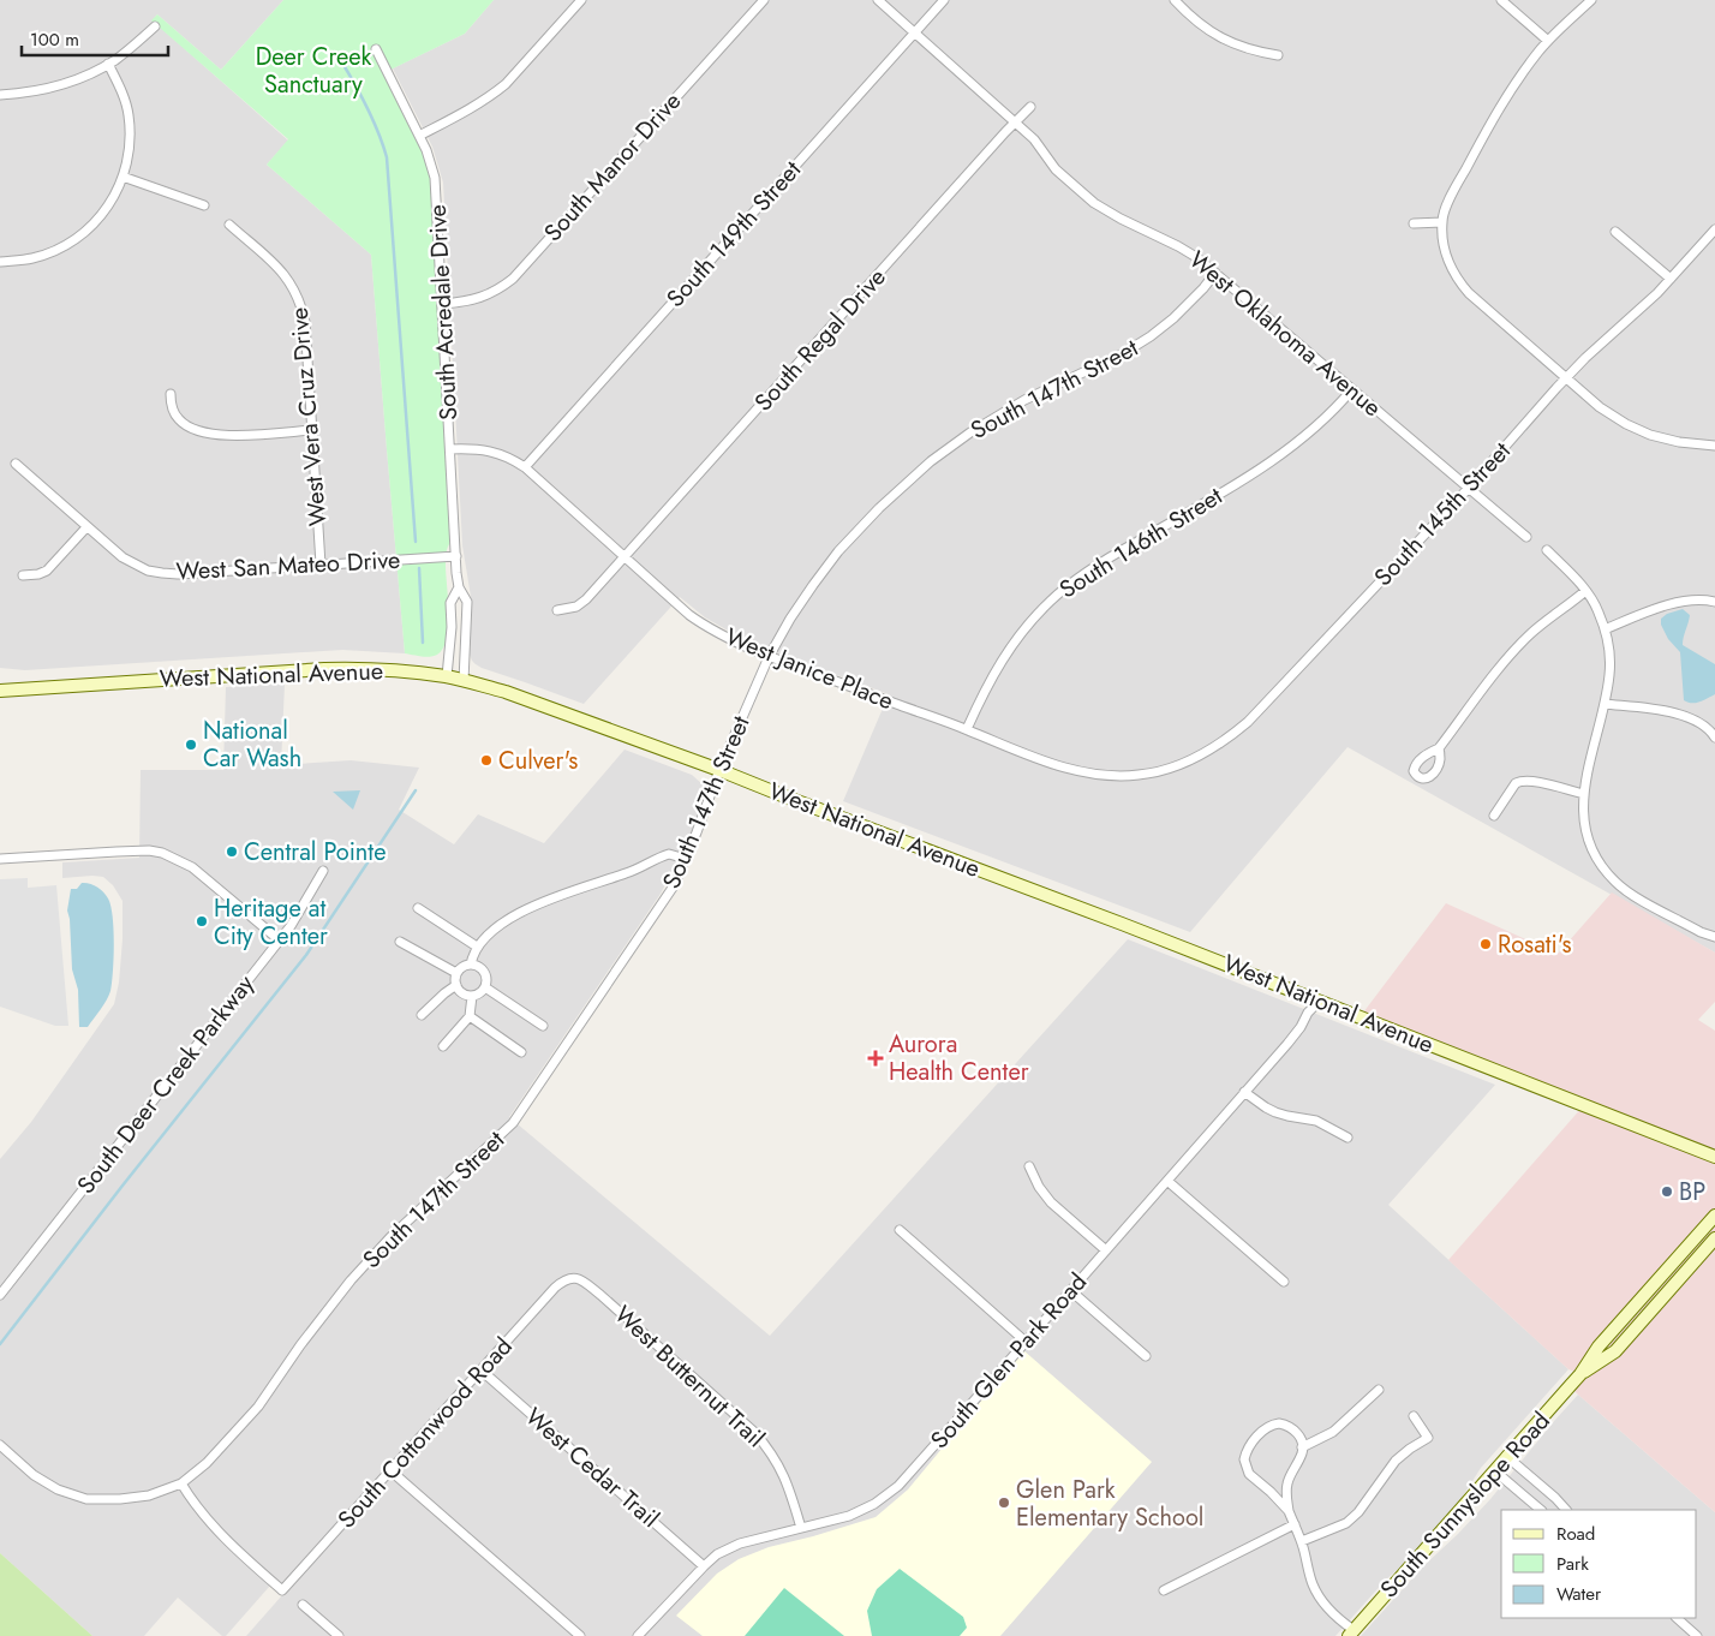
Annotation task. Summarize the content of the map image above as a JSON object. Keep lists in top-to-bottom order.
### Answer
{
  "streets": {
    "main road": ["West National Avenue", "South Sunnyslope Road"],
    "street": [
      "South Manor Drive",
      "South 149th Street",
      "South Acredale Drive",
      "West Oklahoma Avenue",
      "South Regal Drive",
      "South 147th Street",
      "West Vera Cruz Drive",
      "South 145th Street",
      "South 146th Street",
      "West San Mateo Drive",
      "West Janice Place",
      "South Deer Creek Parkway",
      "South Glen Park Road",
      "West Butternut Trail",
      "South Cottonwood Road",
      "West Cedar Trail"
    ]
  },
  "crossings": [
    ["South Manor Drive", "South Acredale Drive"],
    ["South 149th Street", "West Oklahoma Avenue"],
    ["South 149th Street", "West Janice Place"],
    ["South Acredale Drive", "West San Mateo Drive"],
    ["South Acredale Drive", "West Janice Place"],
    ["South Acredale Drive", "West National Avenue"],
    ["West Oklahoma Avenue", "South Regal Drive"],
    ["West Oklahoma Avenue", "South 147th Street"],
    ["West Oklahoma Avenue", "South 145th Street"],
    ["West Oklahoma Avenue", "South 146th Street"],
    ["South Regal Drive", "West Janice Place"],
    ["South 147th Street", "West Janice Place"],
    ["South 147th Street", "West National Avenue"],
    ["South 147th Street", "South Cottonwood Road"],
    ["West Vera Cruz Drive", "West San Mateo Drive"],
    ["South 145th Street", "West Janice Place"],
    ["South 146th Street", "West Janice Place"],
    ["West National Avenue", "South Glen Park Road"],
    ["South Glen Park Road", "West Butternut Trail"],
    ["South Glen Park Road", "West Cedar Trail"],
    ["West Butternut Trail", "South Cottonwood Road"],
    ["South Cottonwood Road", "West Cedar Trail"]
  ],
  "parks": ["Deer Creek Sanctuary"],
  "places": {
    "other": [
      "National Car Wash",
      "Culver's",
      "Central Pointe",
      "Heritage at City Center",
      "Rosati's",
      "BP",
      "Glen Park Elementary School"
    ],
    "health": ["Aurora Health Center"]
  },
  "legend": ["Road", "Park", "Water"],
  "scale_bar": "100 m"
}
